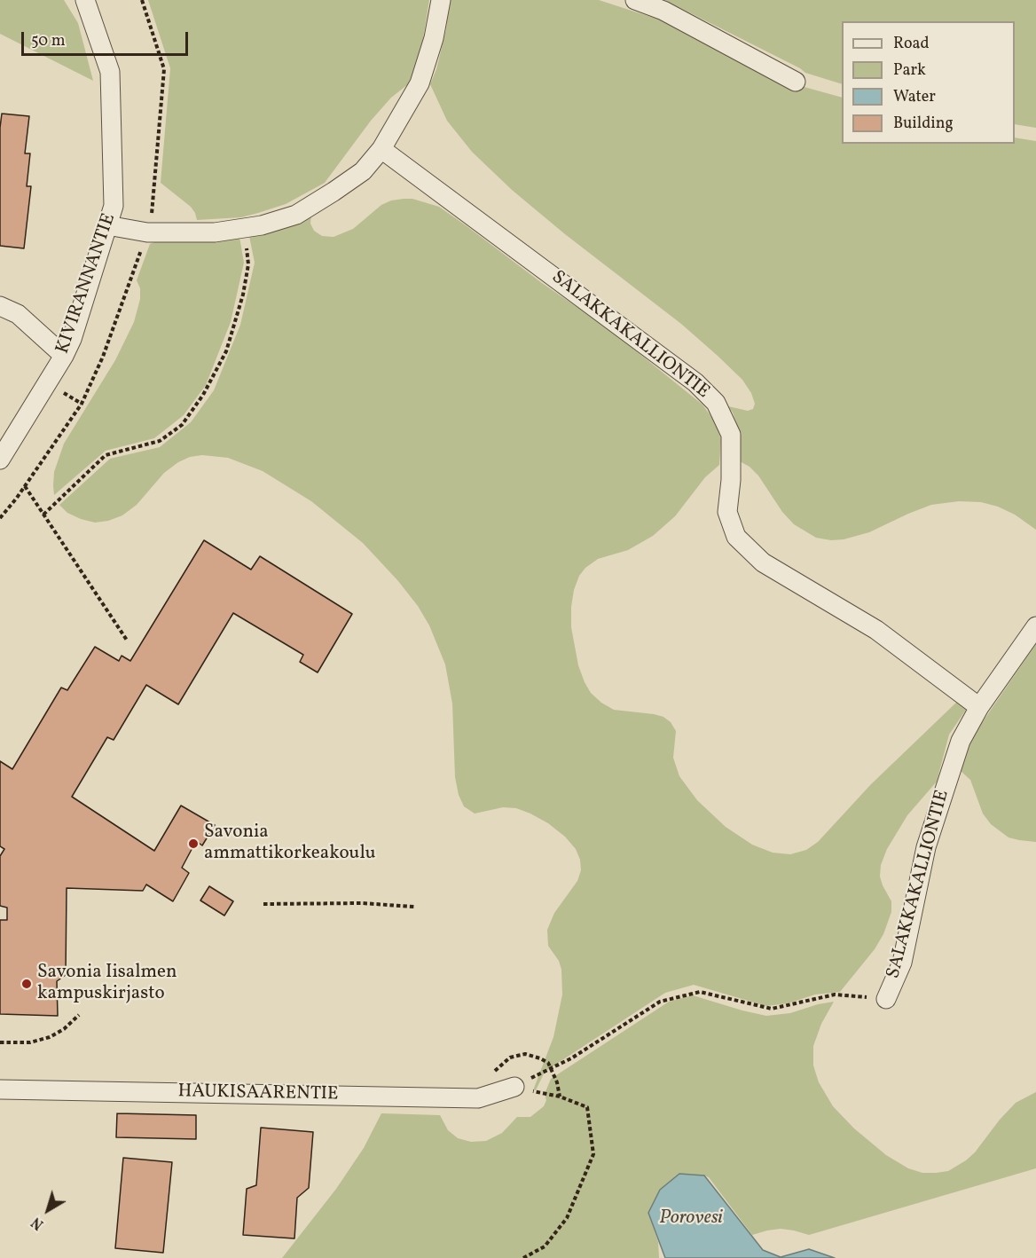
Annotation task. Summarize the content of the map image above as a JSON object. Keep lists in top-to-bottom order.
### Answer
{
  "streets": {
    "street": ["KIVIRANNANTIE", "SALAKKAKALLIONTIE", "HAUKISAARENTIE"]
  },
  "water": ["Porovesi"],
  "places": ["Savonia ammattikorkeakoulu", "Savonia Iisalmen kampuskirjasto"],
  "legend": [
    "Road",
    "Park",
    "Water",
    "Building"
  ],
  "scale_bar": "50 m",
  "north": "bottom left"
}
